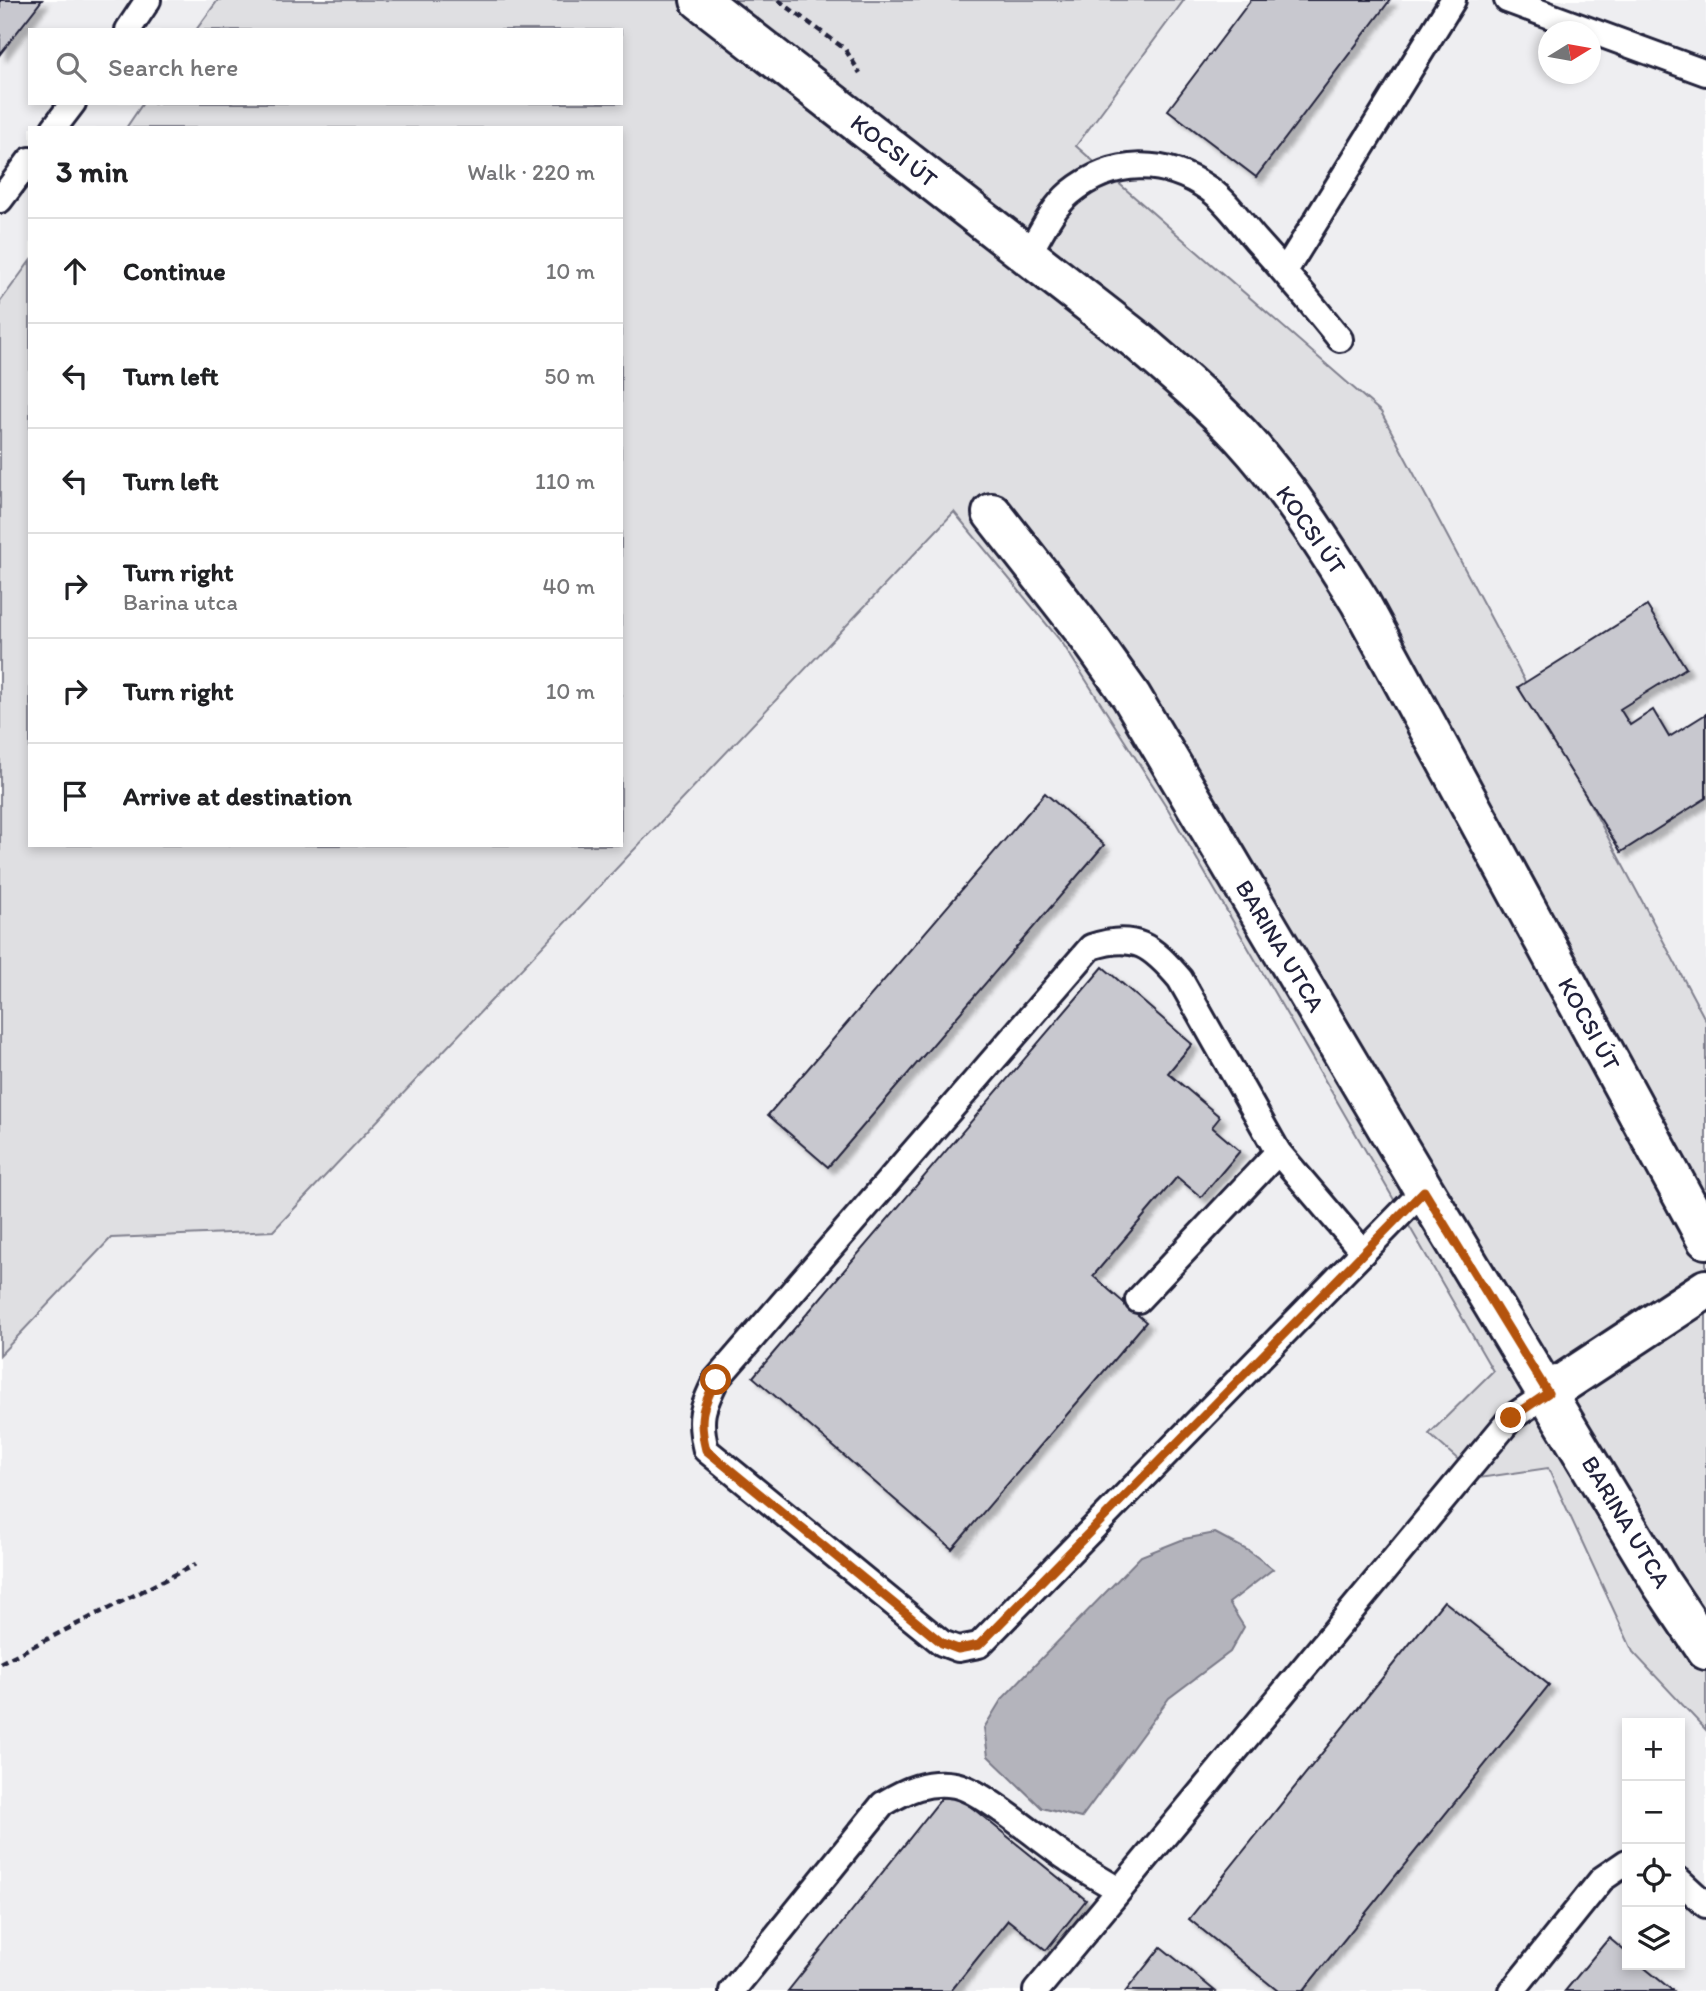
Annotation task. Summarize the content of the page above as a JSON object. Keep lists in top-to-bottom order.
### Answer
{
  "streets": {
    "main road": ["KOCSI ÚT", "BARINA UTCA"]
  },
  "north": "right",
  "page": {
    "search": "Search here",
    "heading": ["3 min", "Walk · 220 m"],
    "list": [
      ["Continue", "10 m"],
      ["Turn left", "50 m"],
      ["Turn left", "110 m"],
      ["Turn right", "Barina utca", "40 m"],
      ["Turn right", "10 m"],
      "Arrive at destination"
    ],
    "map_buttons": ["+", "−"]
  }
}
